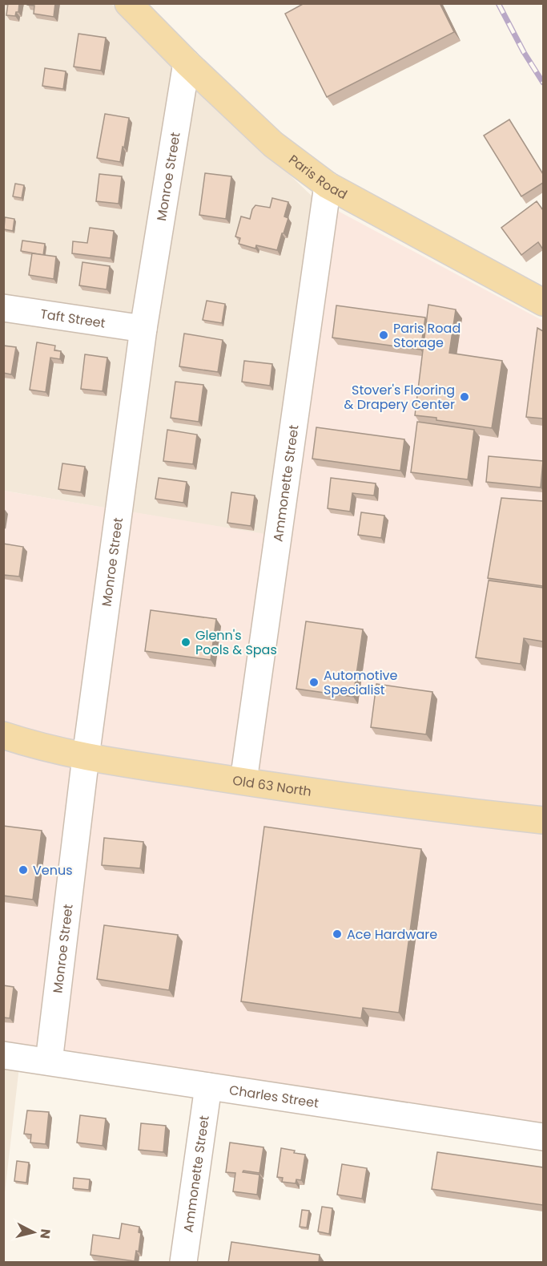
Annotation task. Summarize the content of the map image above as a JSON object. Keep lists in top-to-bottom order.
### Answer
{
  "streets": {
    "main road": ["Paris Road", "Old 63 North"],
    "street": [
      "Monroe Street",
      "Taft Street",
      "Ammonette Street",
      "Charles Street"
    ]
  },
  "crossings": [
    ["Monroe Street", "Paris Road"],
    ["Monroe Street", "Taft Street"],
    ["Monroe Street", "Old 63 North"],
    ["Monroe Street", "Charles Street"],
    ["Paris Road", "Ammonette Street"],
    ["Ammonette Street", "Old 63 North"],
    ["Ammonette Street", "Charles Street"]
  ],
  "places": [
    "Paris Road Storage",
    "Stover's Flooring & Drapery Center",
    "Glenn's Pools & Spas",
    "Automotive Specialist",
    "Venus",
    "Ace Hardware"
  ],
  "north": "right"
}
